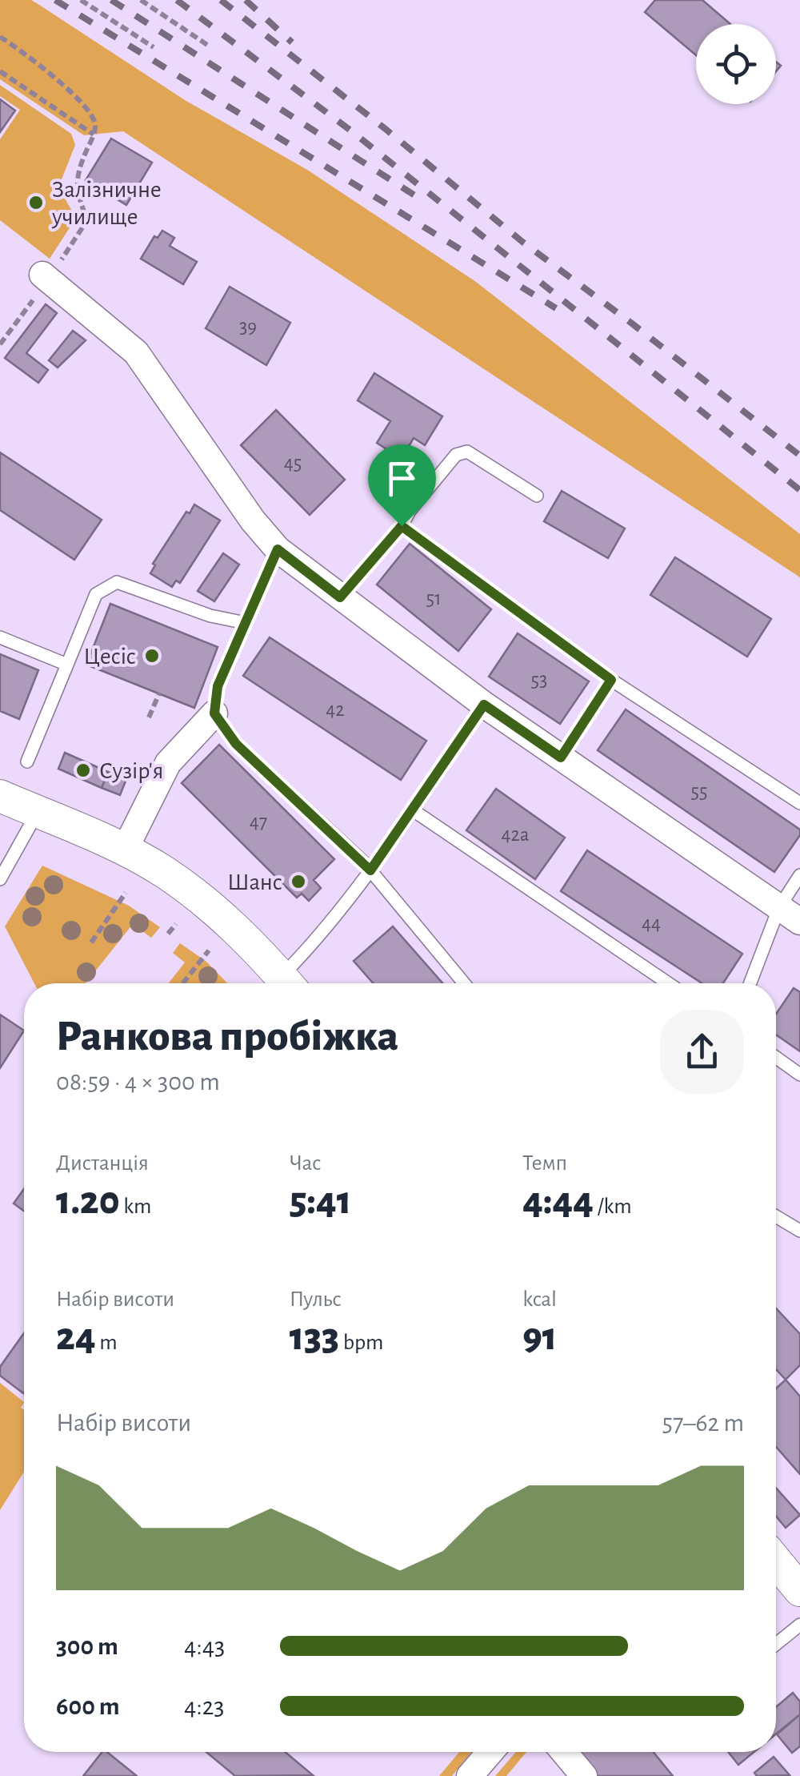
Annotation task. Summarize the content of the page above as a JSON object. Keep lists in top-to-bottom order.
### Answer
{
  "places": [
    "Залізничне училище",
    "Цесіс",
    "Сузір'я",
    "Шанс"
  ],
  "house_numbers": [
    "39",
    "45",
    "51",
    "53",
    "42",
    "55",
    "47",
    "42а",
    "44"
  ],
  "page": {
    "heading": ["Ранкова пробіжка", "08:59 · 4 × 300 m"],
    "stats": [
      ["Дистанція", "1.20 km"],
      ["Час", "5:41"],
      ["Темп", "4:44 /km"],
      ["Набір висоти", "24 m"],
      ["Пульс", "133 bpm"],
      ["kcal", "91"]
    ],
    "chart": ["Набір висоти", "57–62 m"],
    "list": [
      {
        "name": "300 m",
        "note": "4:43"
      },
      {
        "name": "600 m",
        "note": "4:23"
      }
    ]
  }
}
